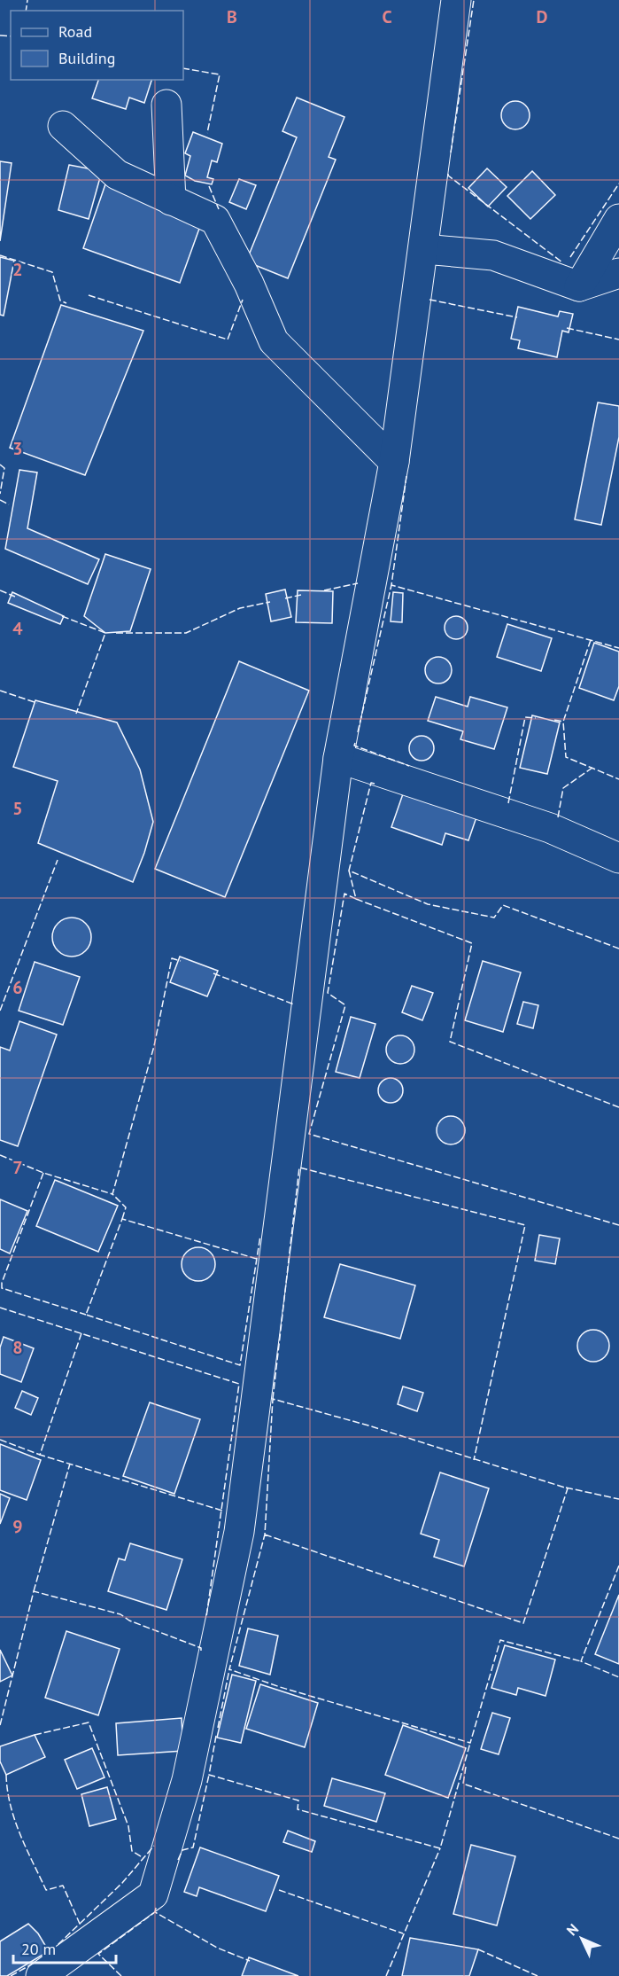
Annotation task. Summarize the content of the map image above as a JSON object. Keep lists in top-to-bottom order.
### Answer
{
  "legend": ["Road", "Building"],
  "scale_bar": "20 m",
  "north": "top left",
  "grid": {
    "columns": ["B", "C", "D"],
    "rows": [
      "2",
      "3",
      "4",
      "5",
      "6",
      "7",
      "8",
      "9"
    ]
  }
}
